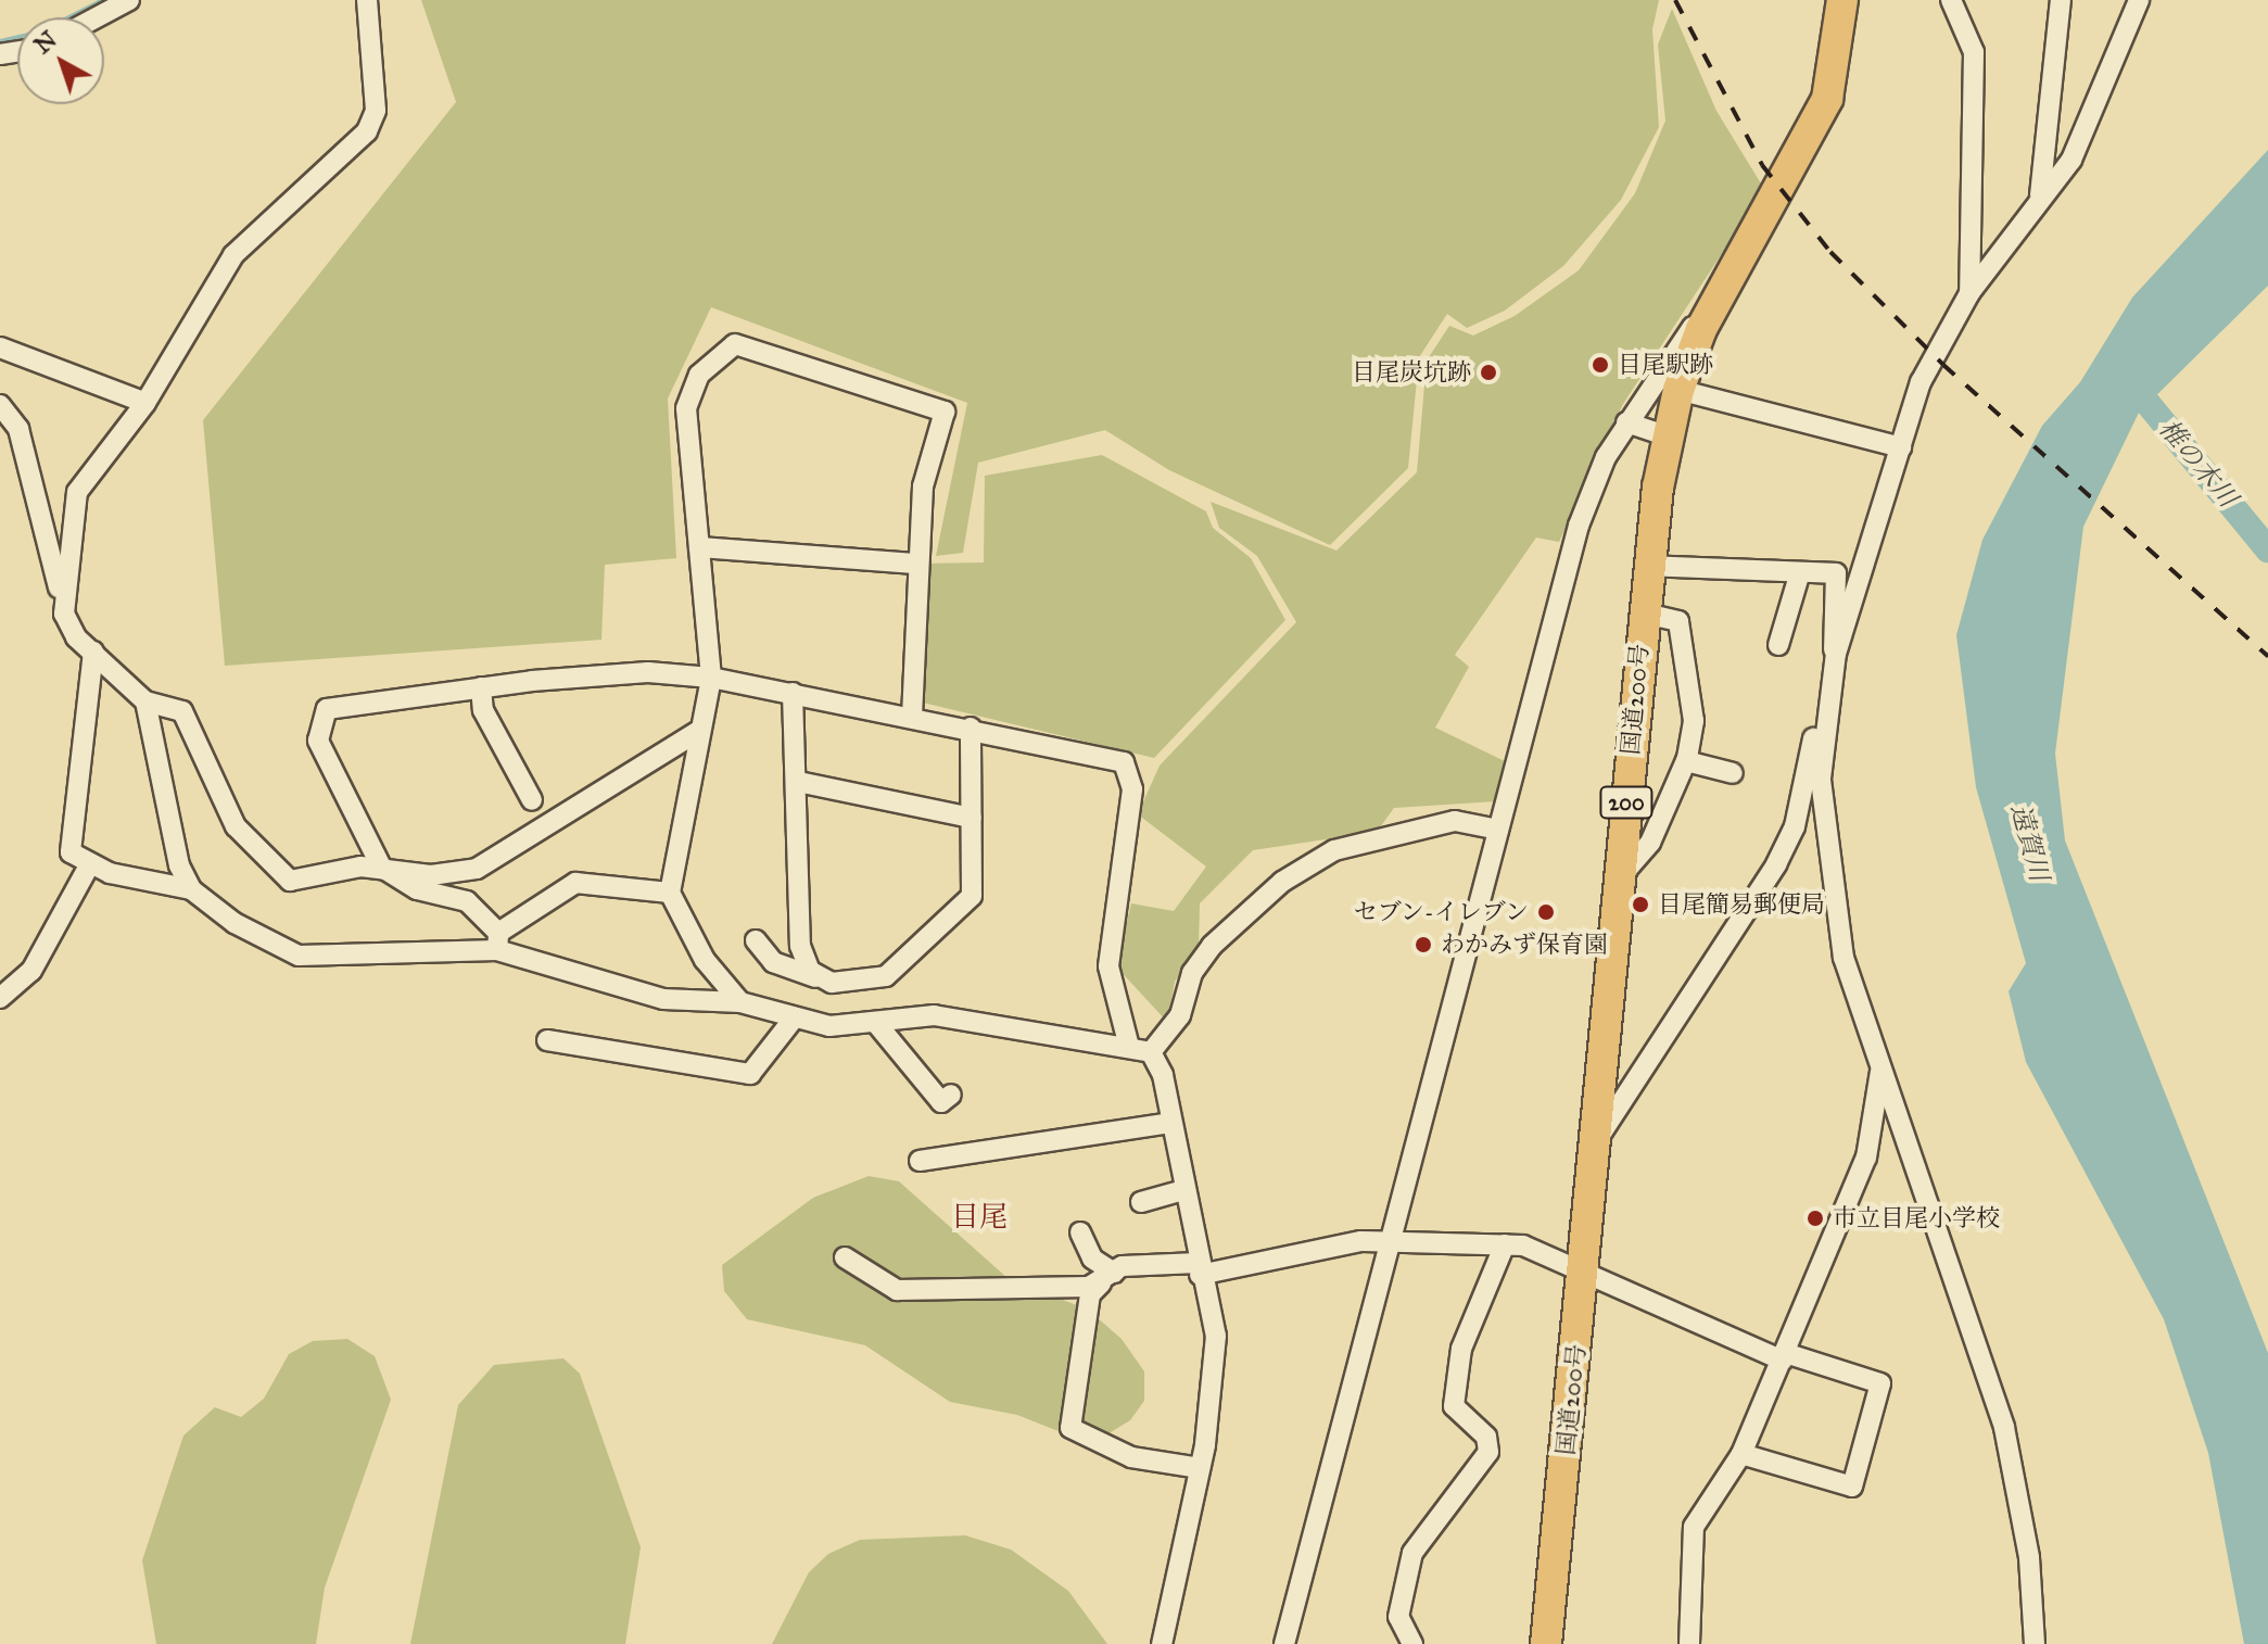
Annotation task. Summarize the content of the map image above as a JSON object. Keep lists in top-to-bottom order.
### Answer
{
  "streets": {
    "highway": ["国道200号", "200"]
  },
  "districts": ["目尾"],
  "water": ["椎の木川", "遠賀川"],
  "places": [
    "目尾駅跡",
    "目尾炭坑跡",
    "目尾簡易郵便局",
    "セブン-イレブン",
    "わかみず保育園",
    "市立目尾小学校"
  ],
  "north": "top left"
}
